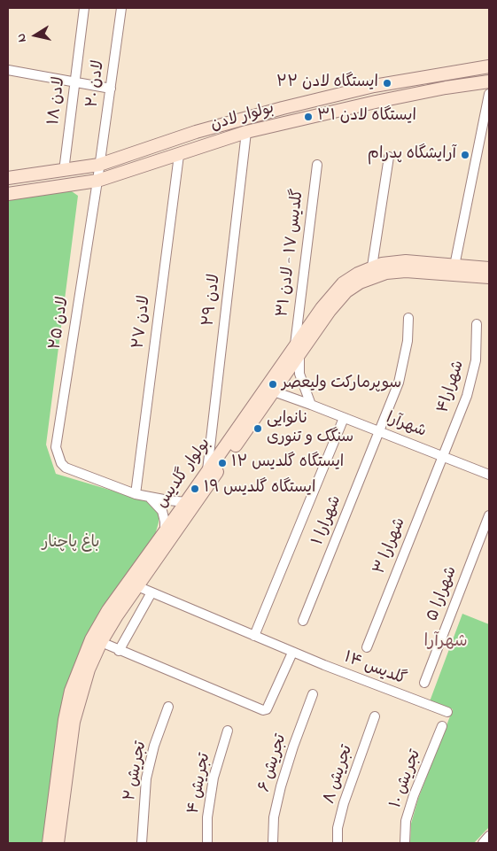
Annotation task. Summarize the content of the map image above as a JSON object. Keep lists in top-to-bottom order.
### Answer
{
  "streets": {
    "street": [
      "لادن ۲۰",
      "لادن ۱۸",
      "بولوار لادن",
      "گلدیس ۱۷ - لادن ۳۱",
      "لادن ۲۹",
      "لادن ۲۷",
      "لادن ۲۵",
      "شهرارا۴",
      "شهرآرا",
      "بولوار گلدیس",
      "شهرارا ۱",
      "شهرارا ۳",
      "شهرارا ۵",
      "گلدیس ۱۴",
      "تجریش ۶",
      "تجریش ۲",
      "تجریش ۸",
      "تجریش ۱۰",
      "تجریش ۴"
    ]
  },
  "crossings": [
    ["لادن ۲۰", "بولوار لادن"],
    ["لادن ۲۰", "لادن ۲۵"],
    ["لادن ۱۸", "بولوار لادن"],
    ["بولوار لادن", "لادن ۲۹"],
    ["بولوار لادن", "لادن ۲۷"],
    ["بولوار لادن", "لادن ۲۵"],
    ["گلدیس ۱۷ - لادن ۳۱", "شهرآرا"],
    ["گلدیس ۱۷ - لادن ۳۱", "بولوار گلدیس"],
    ["لادن ۲۹", "بولوار گلدیس"],
    ["لادن ۲۷", "لادن ۲۵"],
    ["شهرارا۴", "شهرآرا"],
    ["شهرارا۴", "شهرارا ۳"],
    ["شهرآرا", "بولوار گلدیس"],
    ["شهرآرا", "شهرارا ۱"],
    ["شهرآرا", "شهرارا ۳"],
    ["بولوار گلدیس", "گلدیس ۱۴"]
  ],
  "districts": ["شهرآرا"],
  "parks": ["باغ پاچنار"],
  "places": [
    "ایستگاه لادن ۲۲",
    "ایستگاه لادن ۳۱",
    "آرایشگاه پدرام",
    "سوپرمارکت ولیعصر",
    "نانوایی سنگک و تنوری",
    "ایستگاه گلدیس ۱۲",
    "ایستگاه گلدیس ۱۹"
  ],
  "north": "left"
}
